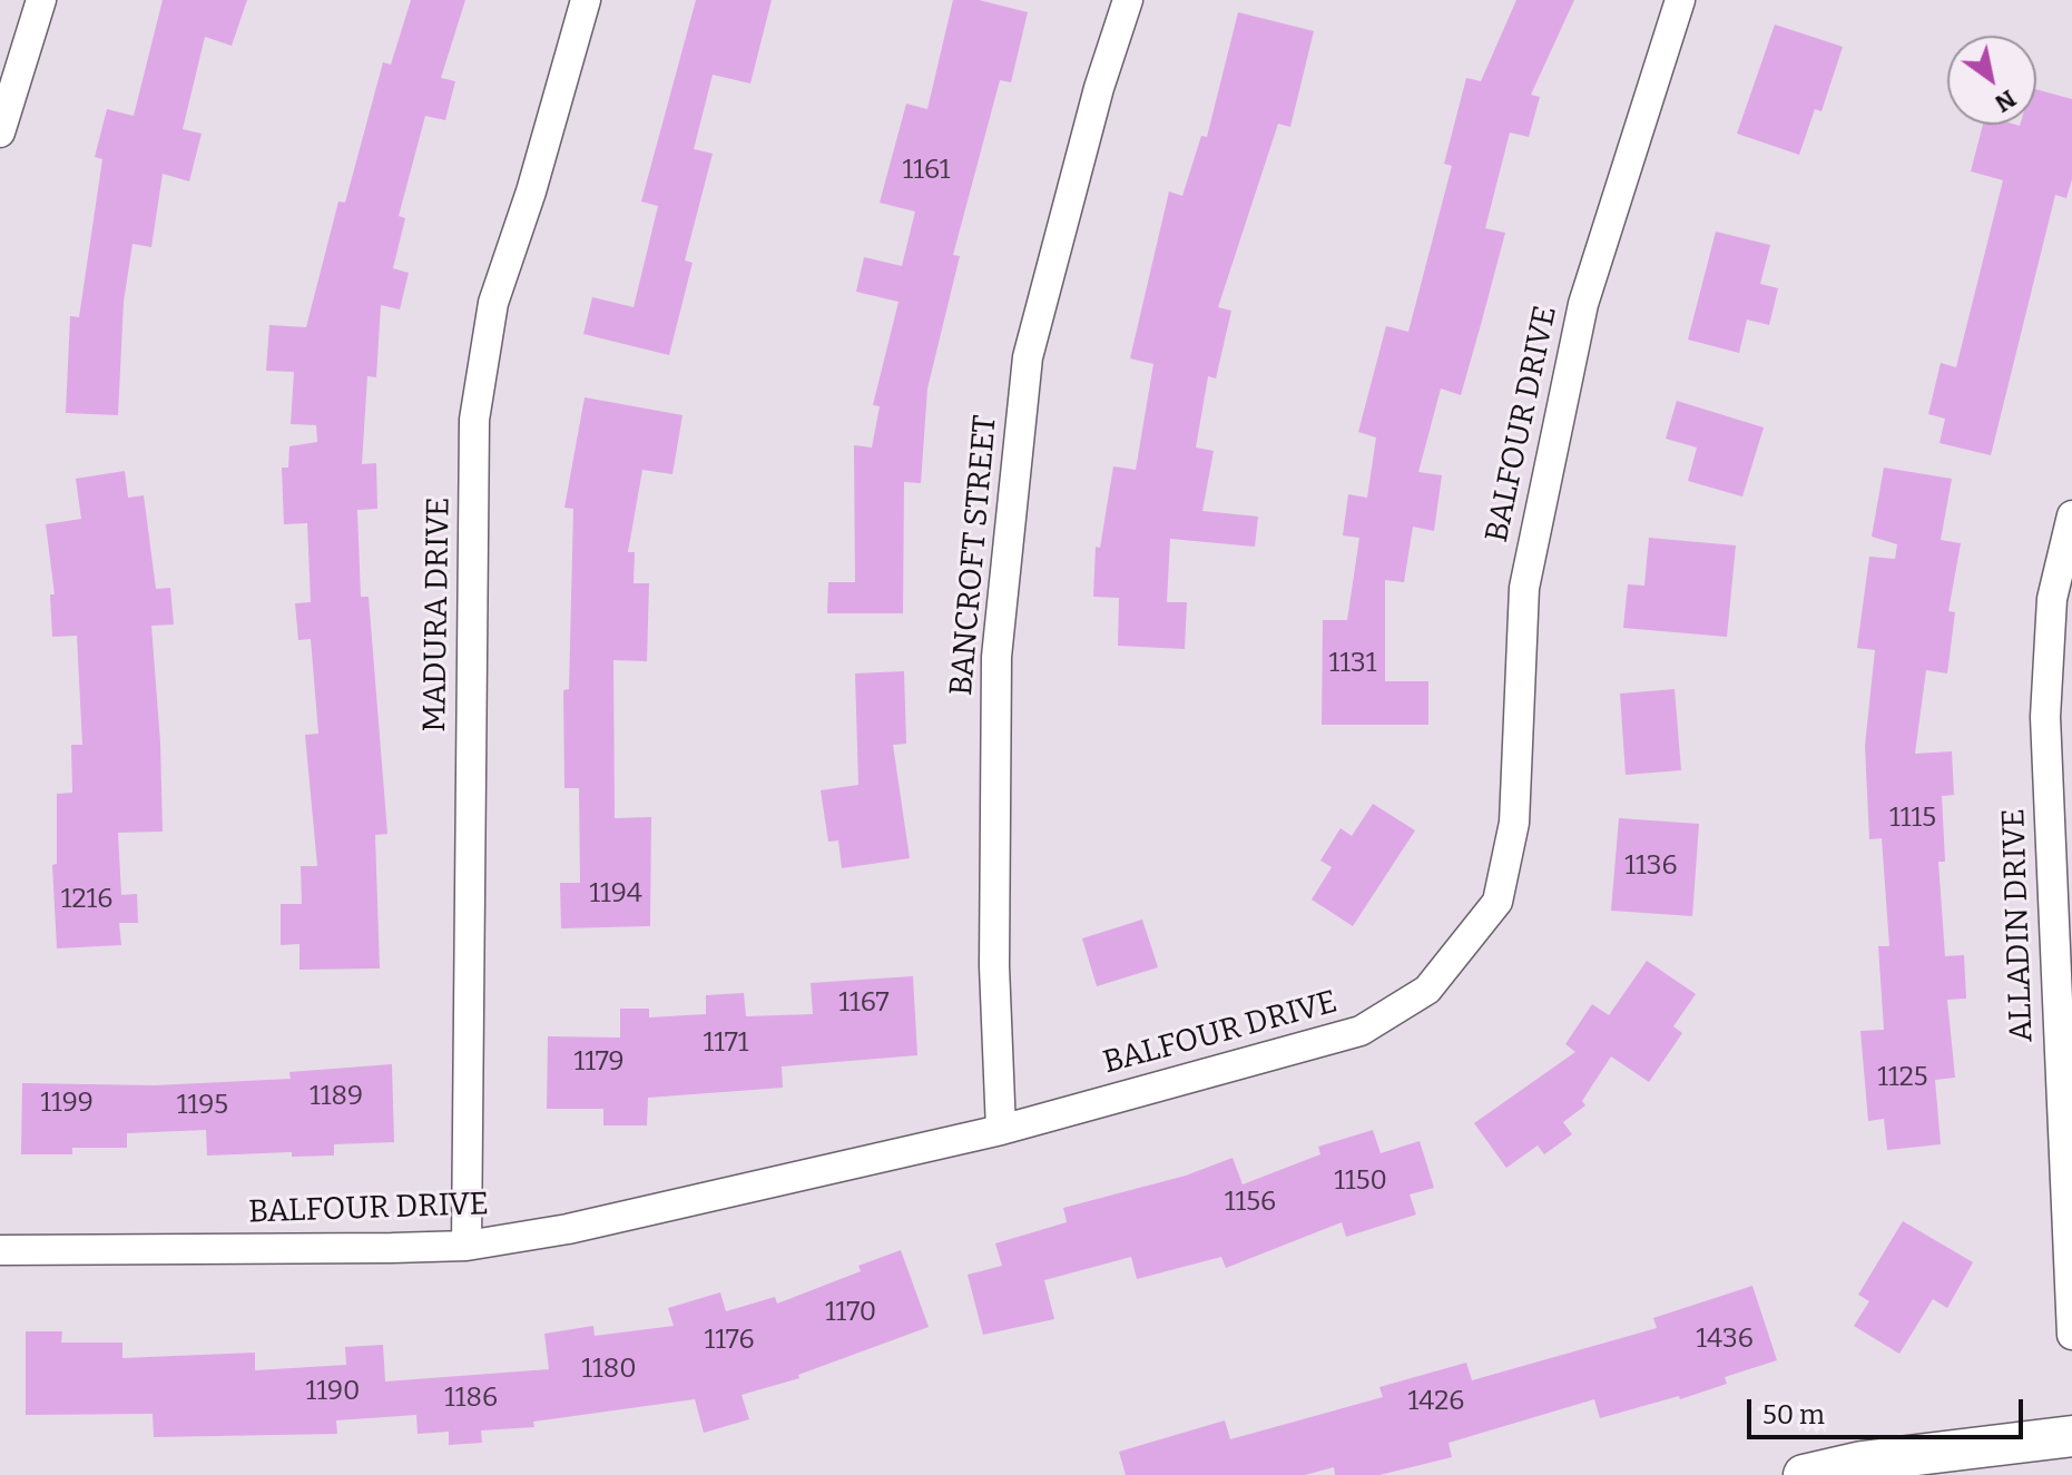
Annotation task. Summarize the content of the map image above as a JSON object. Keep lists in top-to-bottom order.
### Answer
{
  "streets": {
    "street": [
      "BALFOUR DRIVE",
      "BANCROFT STREET",
      "MADURA DRIVE",
      "ALLADIN DRIVE"
    ]
  },
  "crossings": [
    ["BALFOUR DRIVE", "BANCROFT STREET"],
    ["BALFOUR DRIVE", "MADURA DRIVE"]
  ],
  "house_numbers": [
    "1161",
    "1131",
    "1115",
    "1136",
    "1194",
    "1216",
    "1167",
    "1171",
    "1179",
    "1125",
    "1189",
    "1199",
    "1195",
    "1150",
    "1156",
    "1170",
    "1436",
    "1176",
    "1180",
    "1190",
    "1186",
    "1426"
  ],
  "scale_bar": "50 m",
  "north": "bottom right"
}
